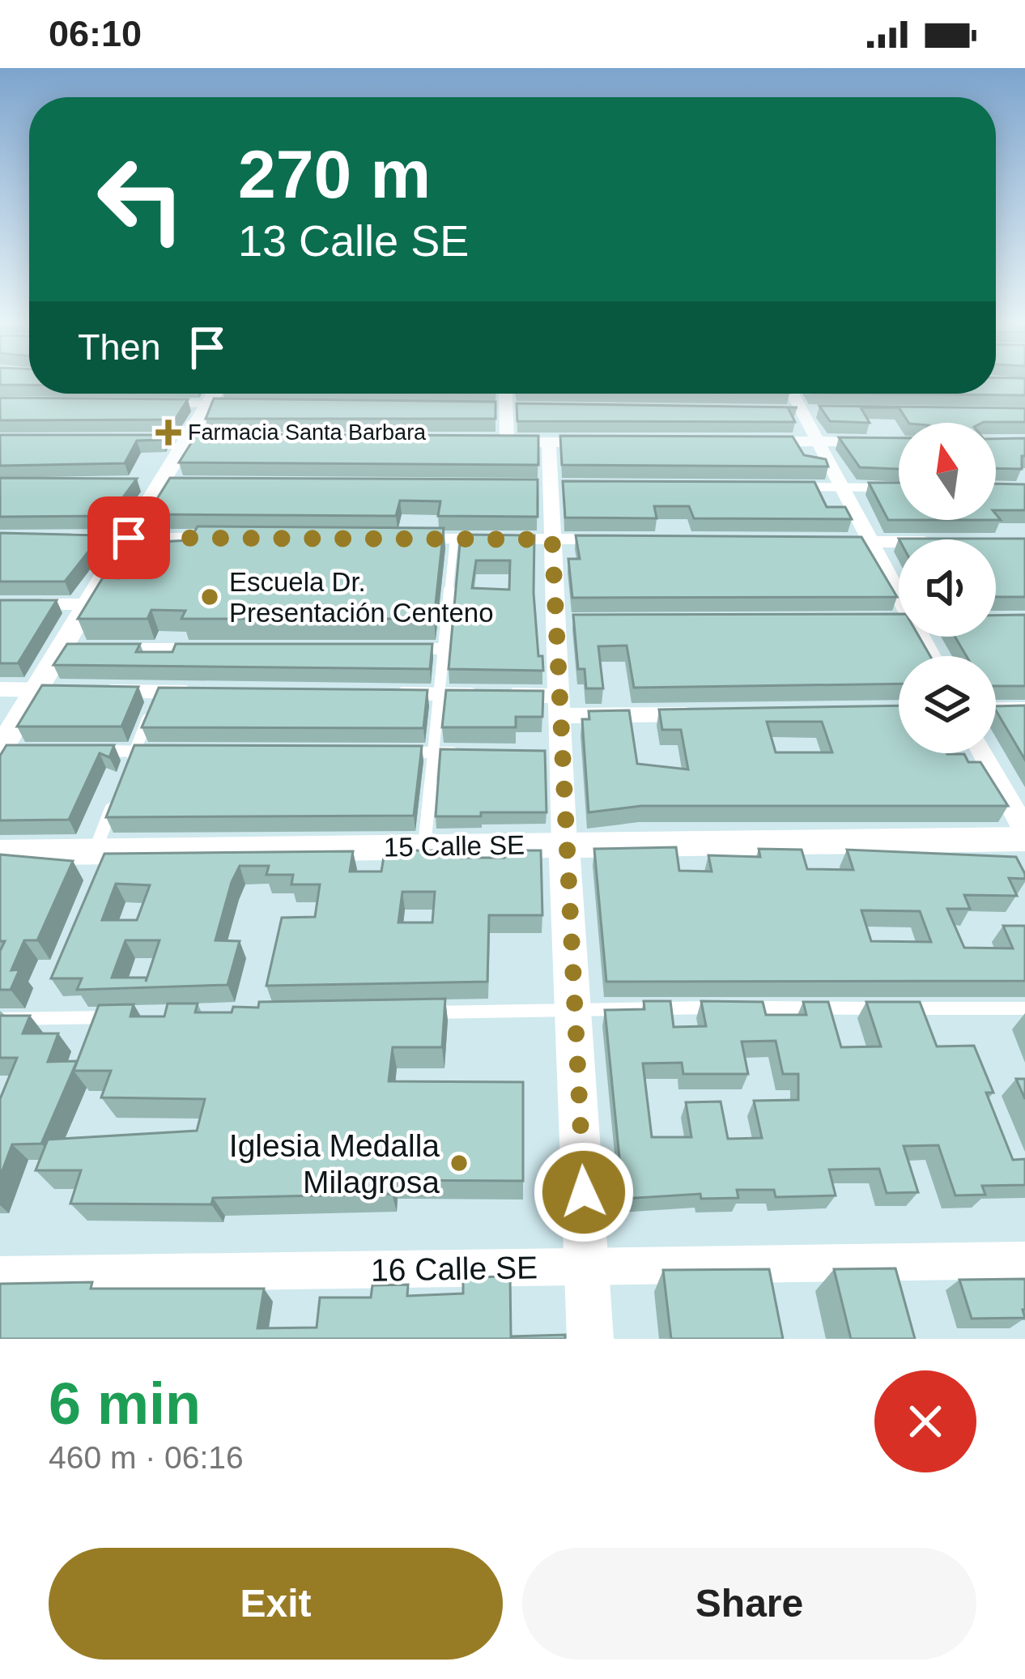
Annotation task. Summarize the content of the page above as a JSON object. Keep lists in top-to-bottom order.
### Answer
{
  "streets": {
    "street": ["15 Calle SE", "16 Calle SE"]
  },
  "places": {
    "health": ["Farmacia Santa Barbara"],
    "other": ["Escuela Dr. Presentación Centeno", "Iglesia Medalla Milagrosa"]
  },
  "north": "top",
  "page": {
    "status": "06:10",
    "turn": ["270 m", "13 Calle SE"],
    "then": "Then",
    "heading": ["6 min", "460 m · 06:16"],
    "buttons": ["Exit", "Share"]
  }
}
